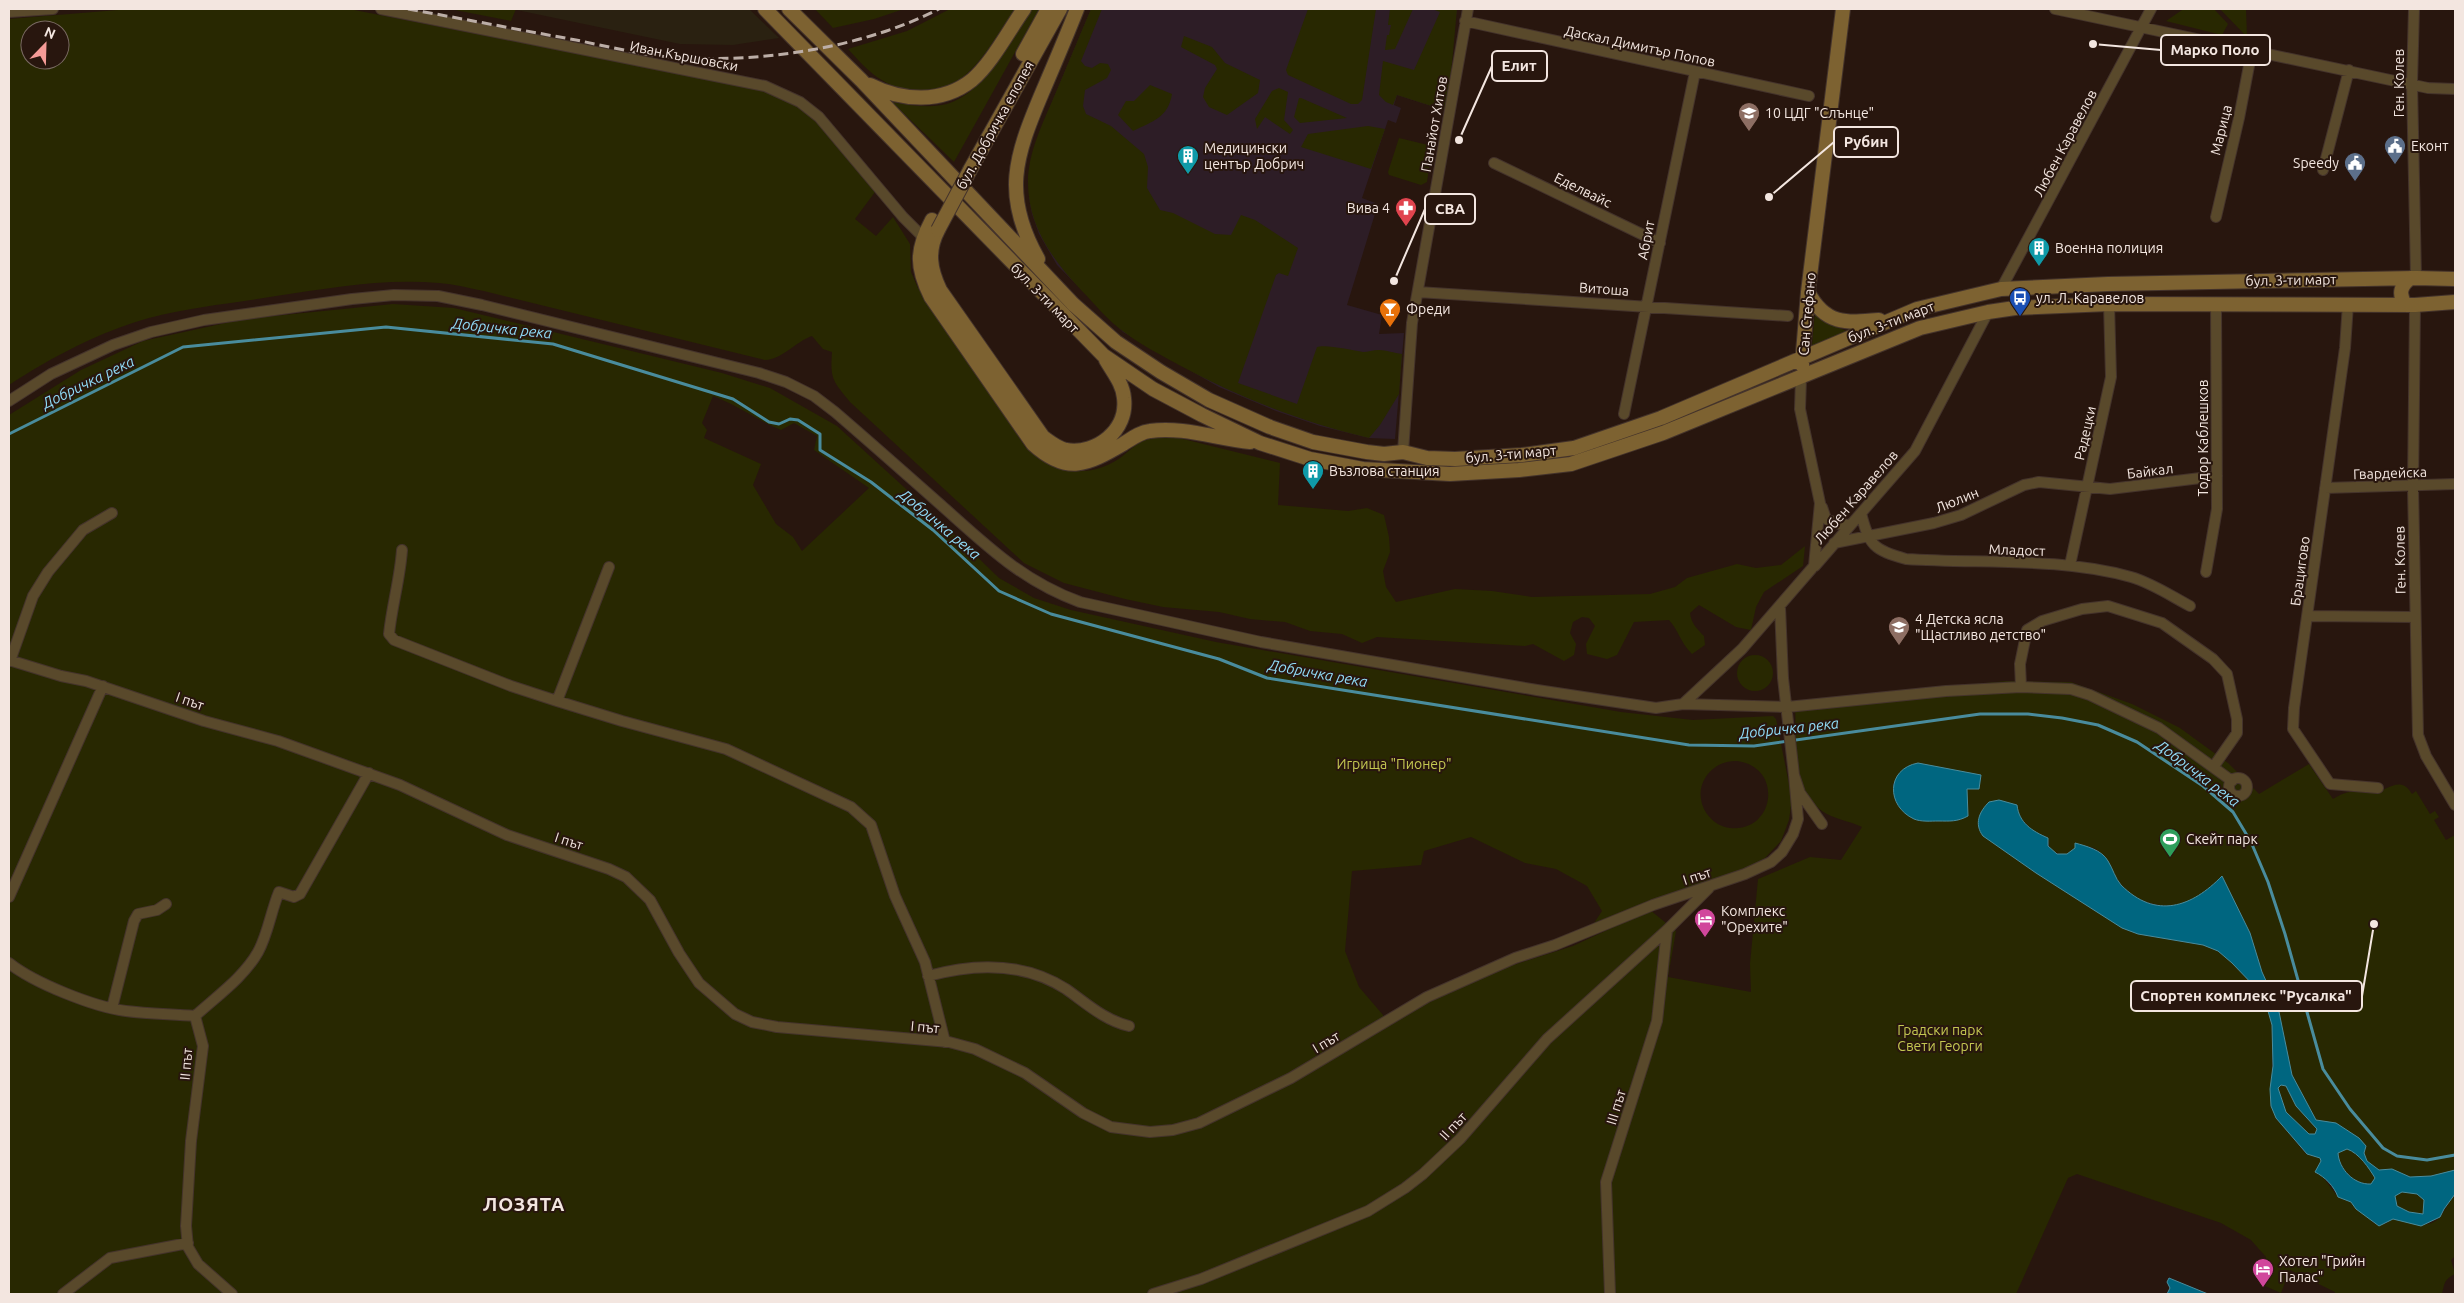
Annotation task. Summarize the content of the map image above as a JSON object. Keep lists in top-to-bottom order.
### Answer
{
  "streets": {
    "main road": ["бул. Добричка епопея", "бул. 3-ти март", "Сан Стефано"],
    "street": [
      "Даскал Димитър Попов",
      "Иван Кършовски",
      "Ген. Колев",
      "Панайот Хитов",
      "Марица",
      "Любен Каравелов",
      "Еделвайс",
      "Абрит",
      "Витоша",
      "Радецки",
      "Тодор Каблешков",
      "Байкал",
      "Гвардейска",
      "Люлин",
      "Младост",
      "Брацигово",
      "І път",
      "ІІ път",
      "ІІІ път"
    ]
  },
  "crossings": [
    ["Даскал Димитър Попов", "Панайот Хитов"],
    ["Даскал Димитър Попов", "Абрит"],
    ["Иван Кършовски", "бул. Добричка епопея"],
    ["Ген. Колев", "бул. 3-ти март"],
    ["Ген. Колев", "Гвардейска"],
    ["Панайот Хитов", "бул. 3-ти март"],
    ["Панайот Хитов", "Витоша"],
    ["Любен Каравелов", "бул. 3-ти март"],
    ["Любен Каравелов", "Сан Стефано"],
    ["Любен Каравелов", "Люлин"],
    ["Еделвайс", "Абрит"],
    ["Абрит", "Витоша"],
    ["бул. 3-ти март", "Сан Стефано"],
    ["бул. 3-ти март", "Радецки"],
    ["бул. 3-ти март", "Тодор Каблешков"],
    ["бул. 3-ти март", "Брацигово"],
    ["Радецки", "Байкал"],
    ["Радецки", "Люлин"],
    ["Радецки", "Младост"],
    ["Тодор Каблешков", "Байкал"],
    ["Байкал", "Люлин"],
    ["Гвардейска", "Брацигово"],
    ["Люлин", "Младост"],
    ["І път", "ІІ път"],
    ["ІІ път", "ІІІ път"]
  ],
  "districts": ["ЛОЗЯТА"],
  "water": ["Добричка река"],
  "parks": ["Игрища \"Пионер\"", "Градски парк Свети Георги"],
  "places": {
    "other": [
      "Марко Поло",
      "Елит",
      "Рубин",
      "CBA",
      "Спортен комплекс \"Русалка\""
    ],
    "school or university": ["10 ЦДГ \"Слънце\"", "4 Детска ясла \"Щастливо детство\""],
    "public building": ["Еконт", "Speedy"],
    "building": ["Медицински център Добрич", "Военна полиция", "Възлова станция"],
    "pharmacy": ["Вива 4"],
    "bus stop": ["ул. Л. Каравелов"],
    "bar": ["Фреди"],
    "sports": ["Скейт парк"],
    "hotel": ["Комплекс \"Орехите\"", "Хотел \"Грийн Палас\""]
  },
  "north": "top right"
}
